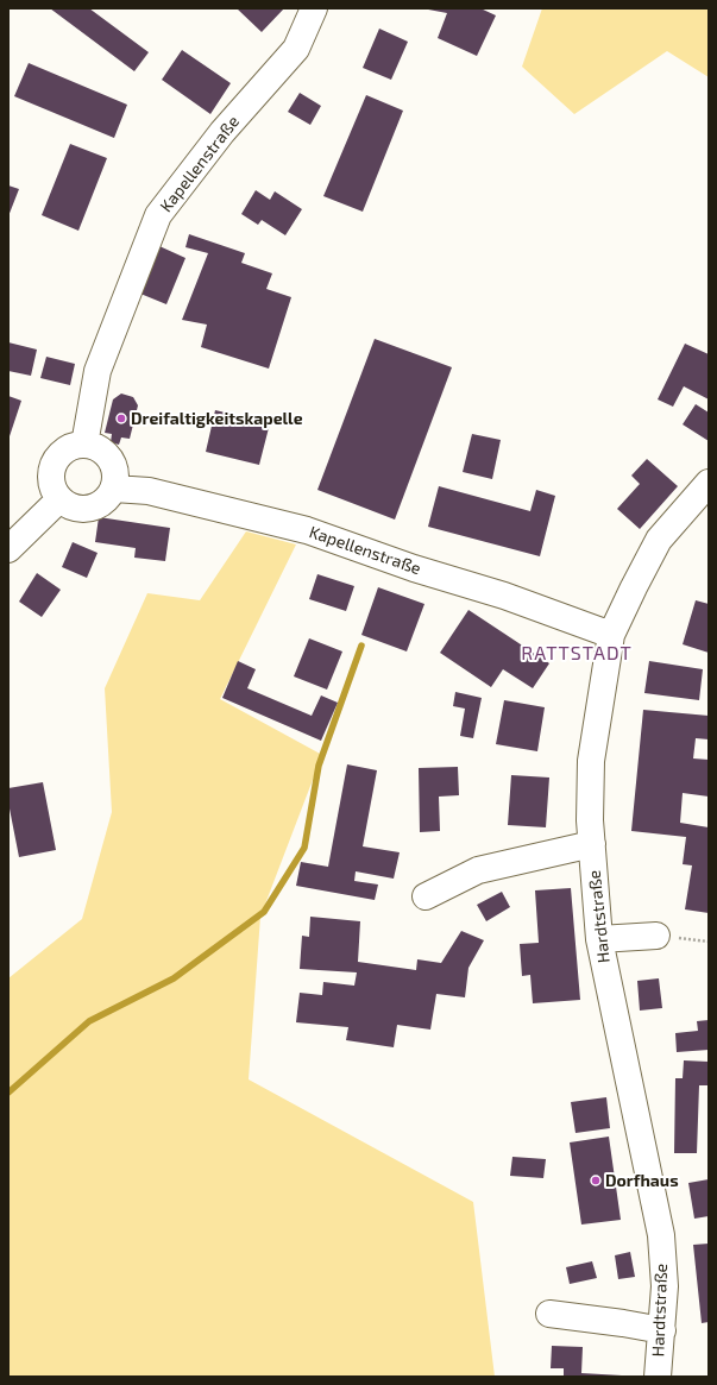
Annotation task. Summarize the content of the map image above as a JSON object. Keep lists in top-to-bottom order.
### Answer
{
  "streets": {
    "street": ["Kapellenstraße", "Hardtstraße"]
  },
  "crossings": [
    ["Kapellenstraße", "Hardtstraße"]
  ],
  "districts": ["RATTSTADT"],
  "places": ["Dreifaltigkeitskapelle", "Dorfhaus"]
}
